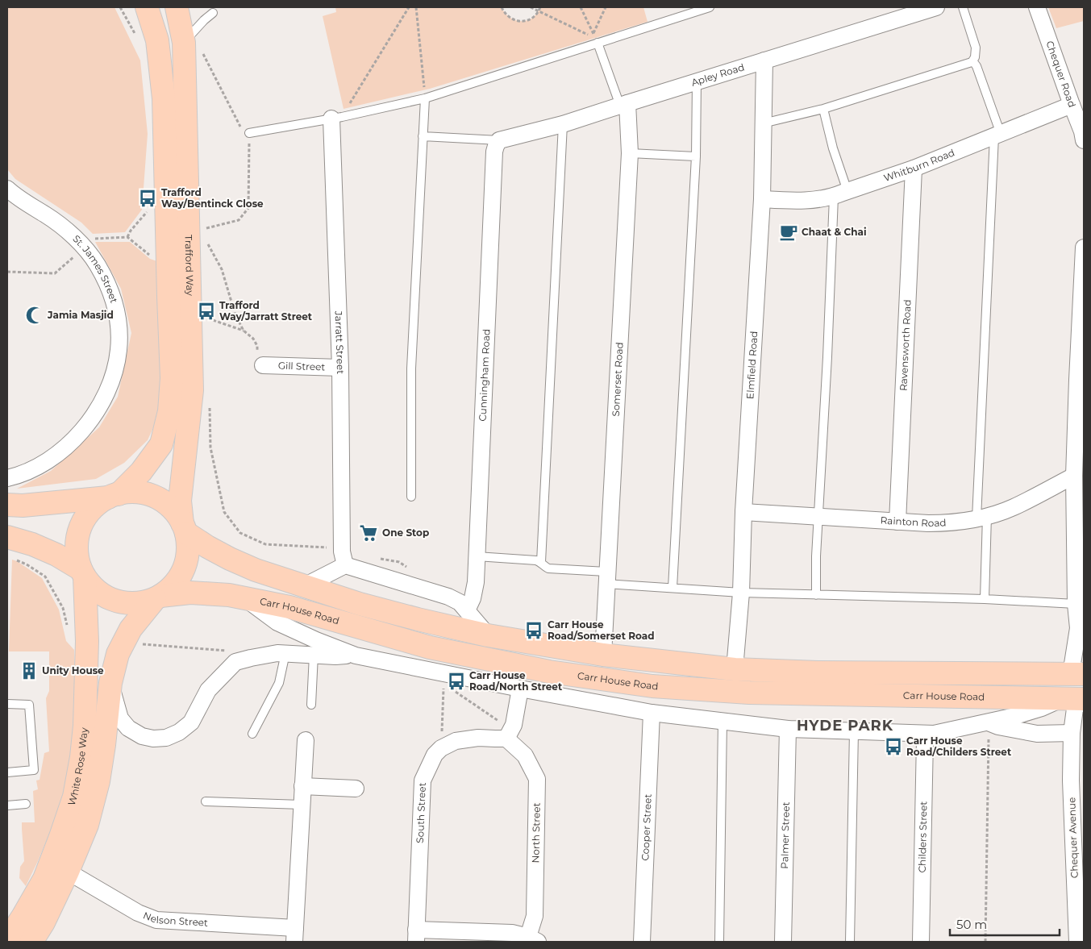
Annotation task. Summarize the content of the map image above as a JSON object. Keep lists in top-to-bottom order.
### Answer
{
  "streets": {
    "highway": ["Trafford Way", "Carr House Road", "White Rose Way"],
    "street": [
      "Chequer Road",
      "Apley Road",
      "Whitburn Road",
      "St. James Street",
      "Jarratt Street",
      "Ravensworth Road",
      "Elmfield Road",
      "Gill Street",
      "Cunningham Road",
      "Somerset Road",
      "Rainton Road",
      "South Street",
      "Cooper Street",
      "North Street",
      "Palmer Street",
      "Childers Street",
      "Chequer Avenue",
      "Nelson Street"
    ]
  },
  "crossings": [
    ["Chequer Road", "Whitburn Road"],
    ["Apley Road", "Elmfield Road"],
    ["Apley Road", "Cunningham Road"],
    ["Apley Road", "Somerset Road"],
    ["Whitburn Road", "Ravensworth Road"],
    ["Whitburn Road", "Elmfield Road"],
    ["Trafford Way", "Carr House Road"],
    ["Trafford Way", "White Rose Way"],
    ["Jarratt Street", "Gill Street"],
    ["Ravensworth Road", "Rainton Road"],
    ["Elmfield Road", "Rainton Road"],
    ["Carr House Road", "White Rose Way"],
    ["Carr House Road", "Chequer Avenue"],
    ["White Rose Way", "Nelson Street"],
    ["South Street", "North Street"]
  ],
  "districts": ["HYDE PARK"],
  "places": {
    "bus stop": [
      "Trafford Way/Bentinck Close",
      "Trafford Way/Jarratt Street",
      "Carr House Road/Somerset Road",
      "Carr House Road/North Street",
      "Carr House Road/Childers Street"
    ],
    "cafe": ["Chaat & Chai"],
    "mosque": ["Jamia Masjid"],
    "supermarket": ["One Stop"],
    "building": ["Unity House"]
  },
  "scale_bar": "50 m"
}
